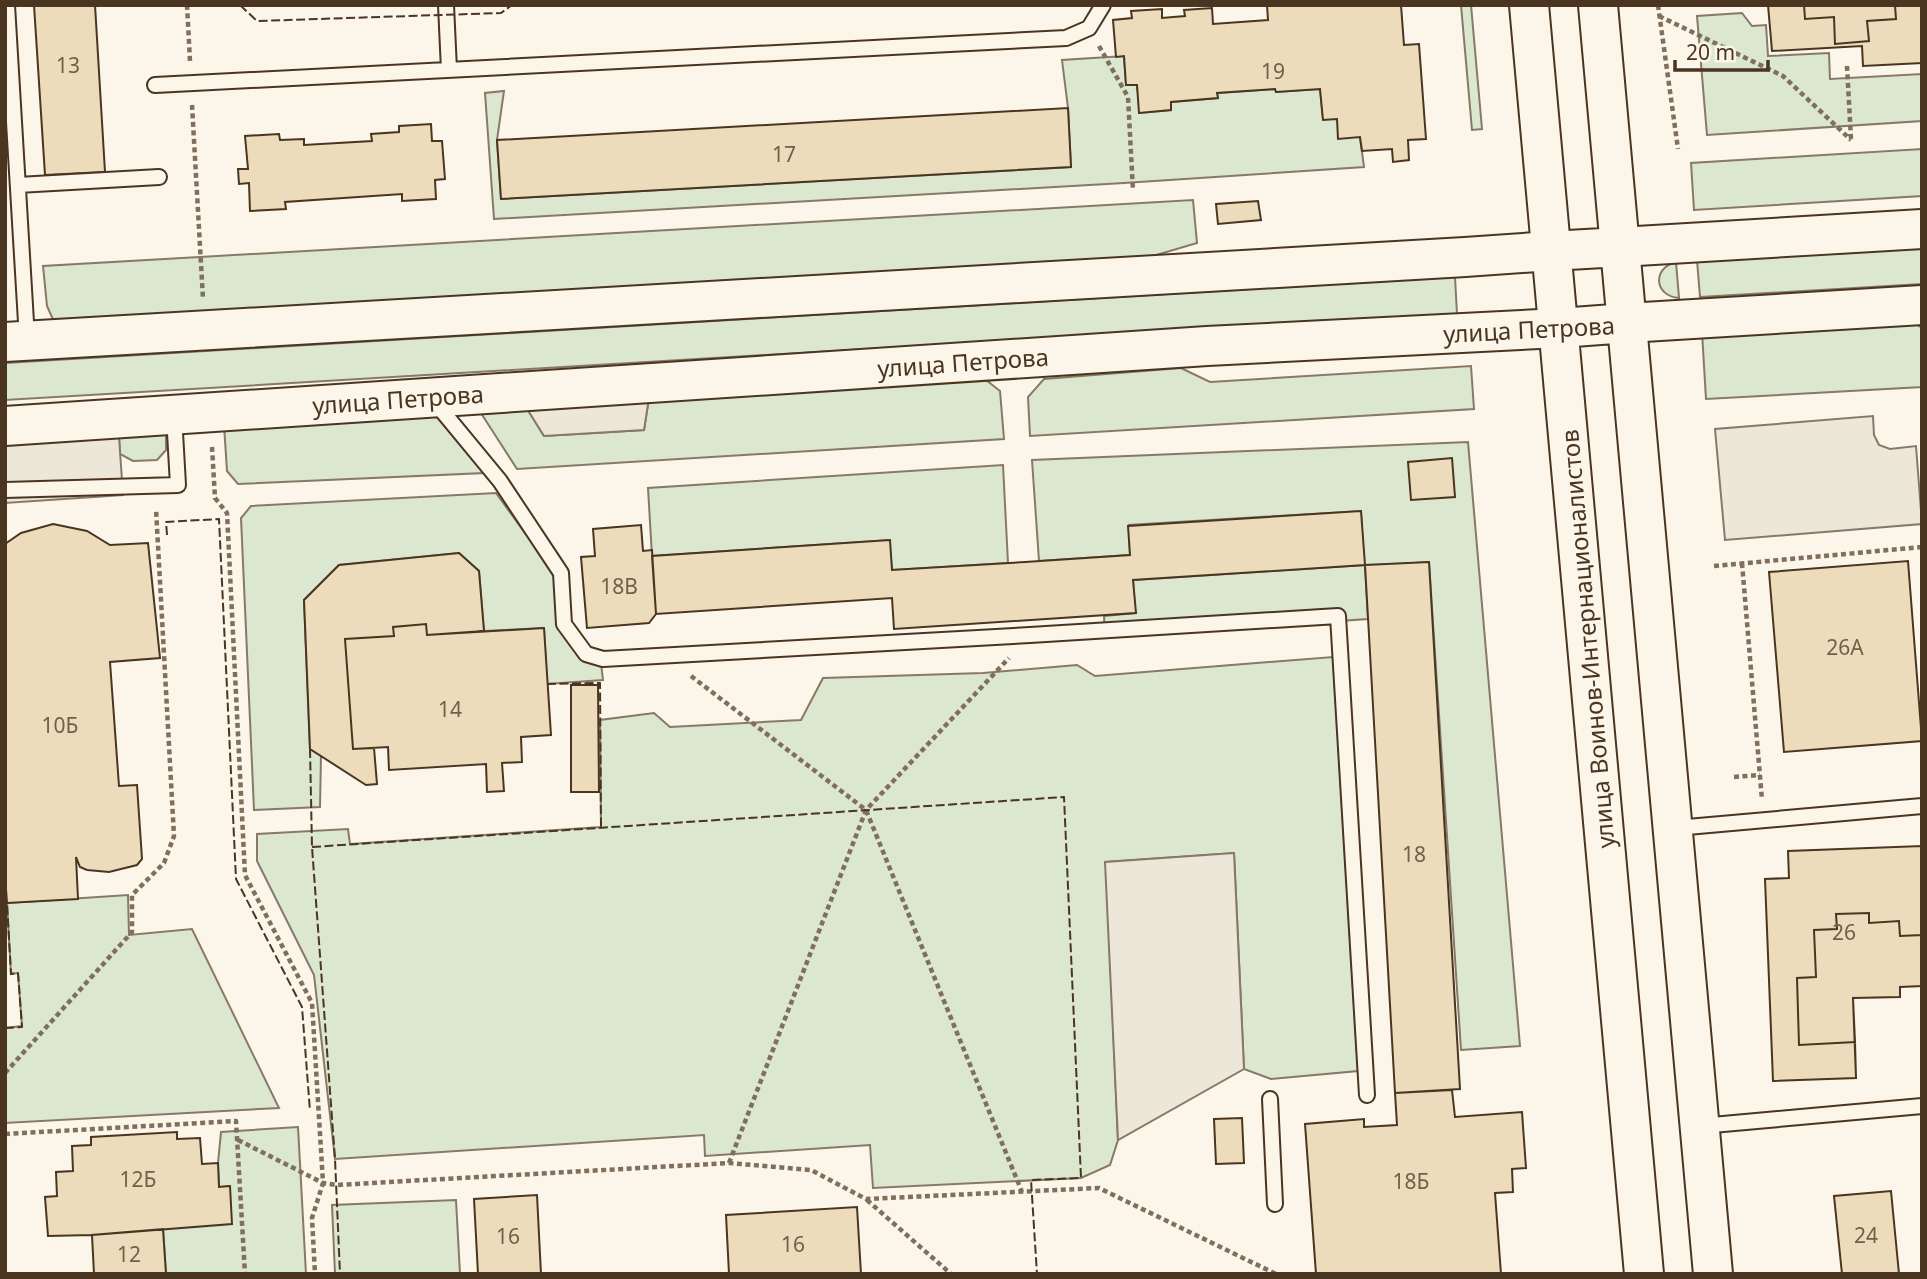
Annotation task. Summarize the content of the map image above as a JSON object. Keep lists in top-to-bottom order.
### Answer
{
  "streets": {
    "main road": ["улица Петрова", "улица Воинов-Интернационалистов"]
  },
  "crossings": [
    ["улица Петрова", "улица Воинов-Интернационалистов"]
  ],
  "house_numbers": [
    "13",
    "19",
    "17",
    "18В",
    "26А",
    "14",
    "10Б",
    "18",
    "26",
    "12Б",
    "18Б",
    "24",
    "16",
    "16",
    "12"
  ],
  "scale_bar": "20 m"
}
